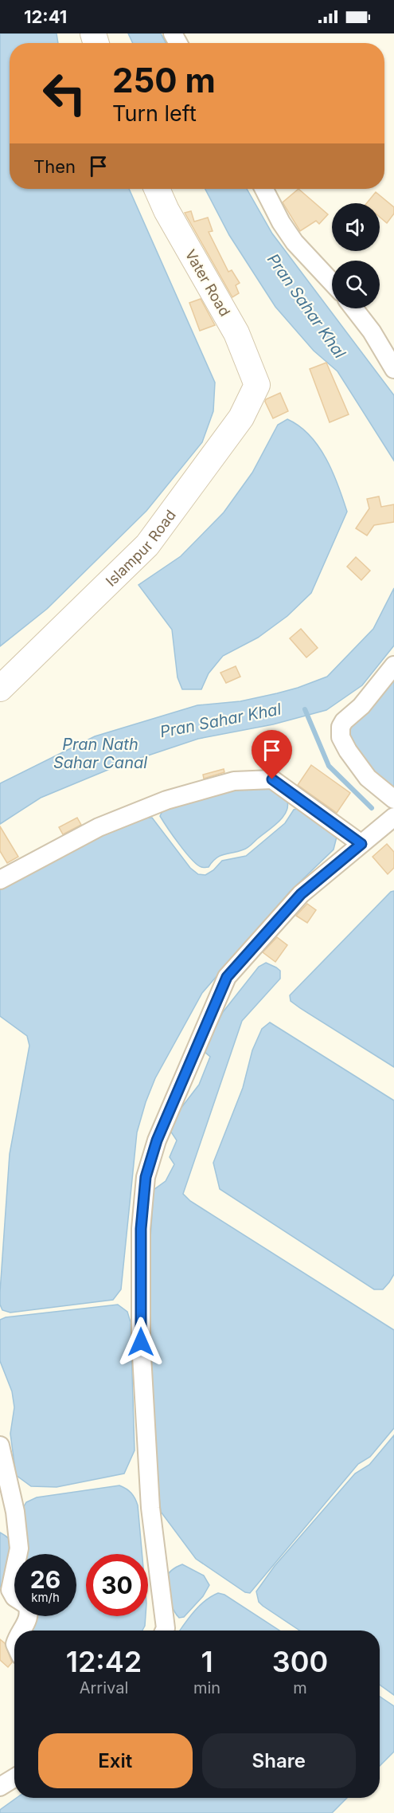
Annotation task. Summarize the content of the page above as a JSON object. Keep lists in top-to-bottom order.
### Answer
{
  "streets": {
    "street": ["Vater Road", "Islampur Road"]
  },
  "crossings": [
    ["Vater Road", "Islampur Road"]
  ],
  "water": ["Pran Sahar Khal", "Pran Nath Sahar Canal"],
  "page": {
    "status": "12:41",
    "turn": ["250 m", "Turn left"],
    "then": "Then",
    "speed": "26 km/h",
    "limit": "30",
    "eta": [
      "12:42",
      "Arrival",
      "1",
      "min",
      "300",
      "m"
    ],
    "buttons": ["Exit", "Share"]
  }
}
